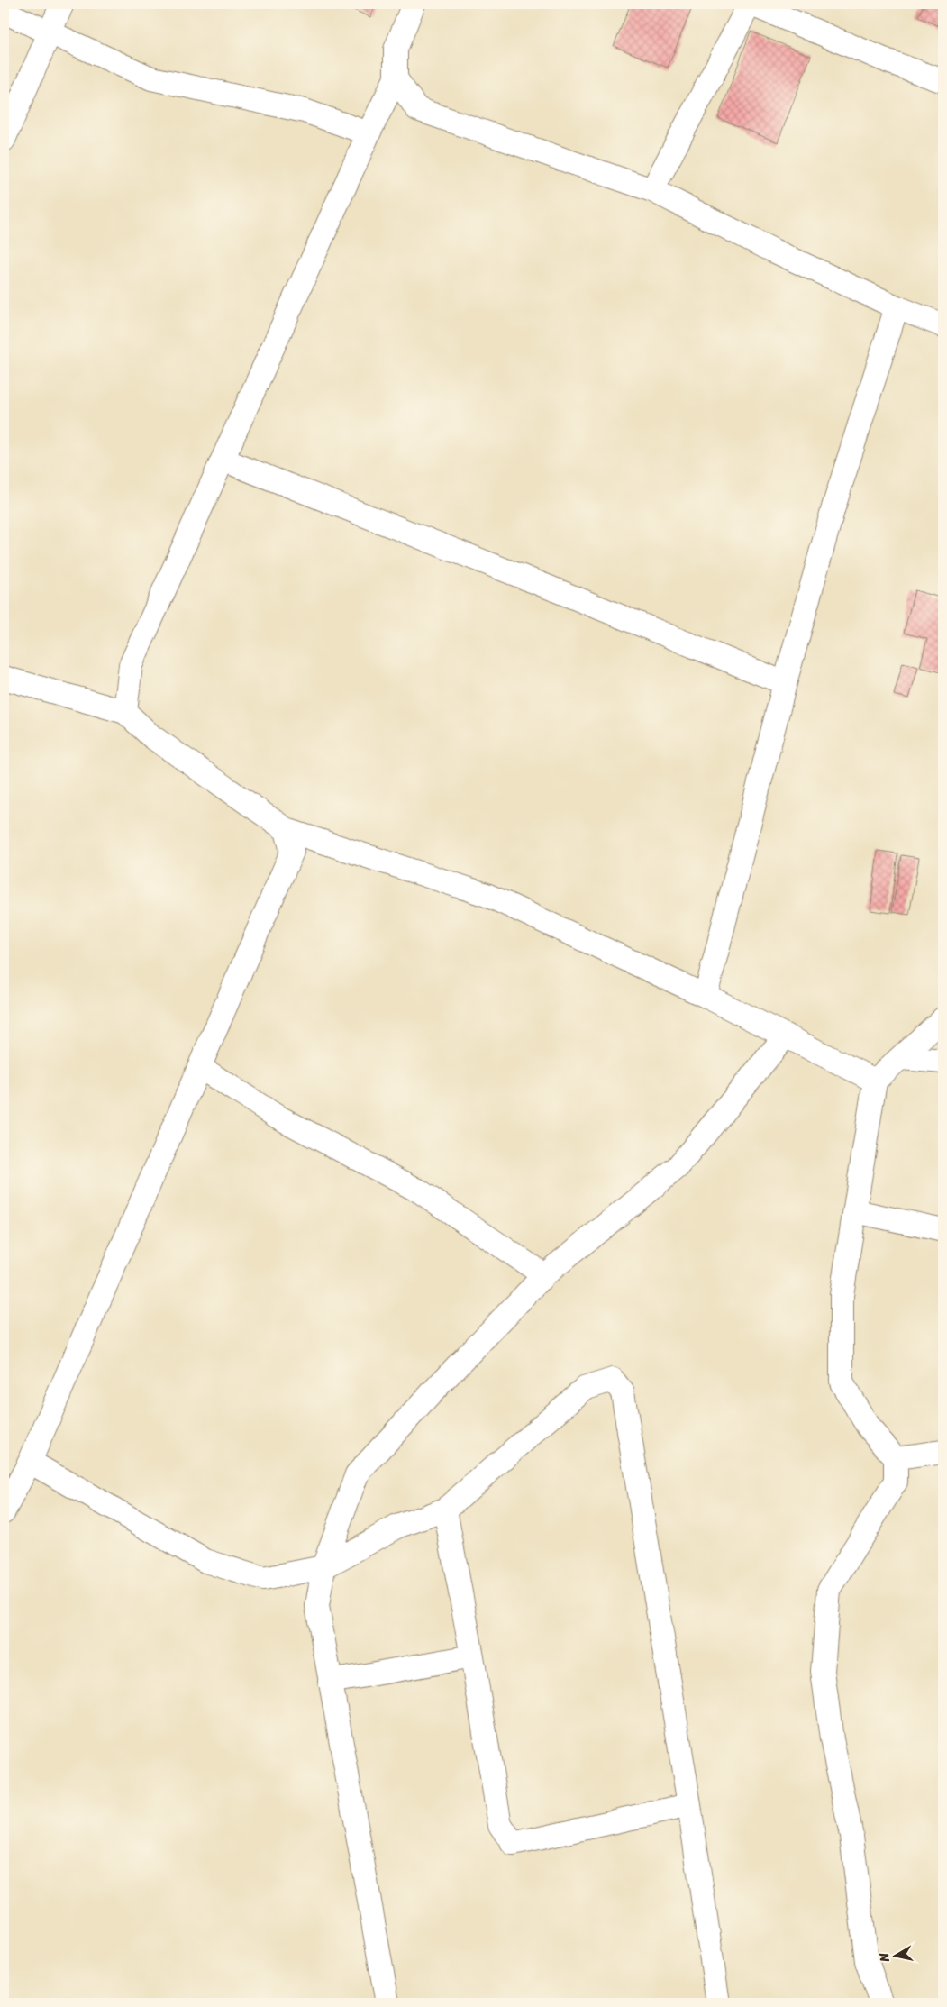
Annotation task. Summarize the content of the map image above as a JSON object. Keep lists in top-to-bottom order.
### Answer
{
  "north": "left"
}
